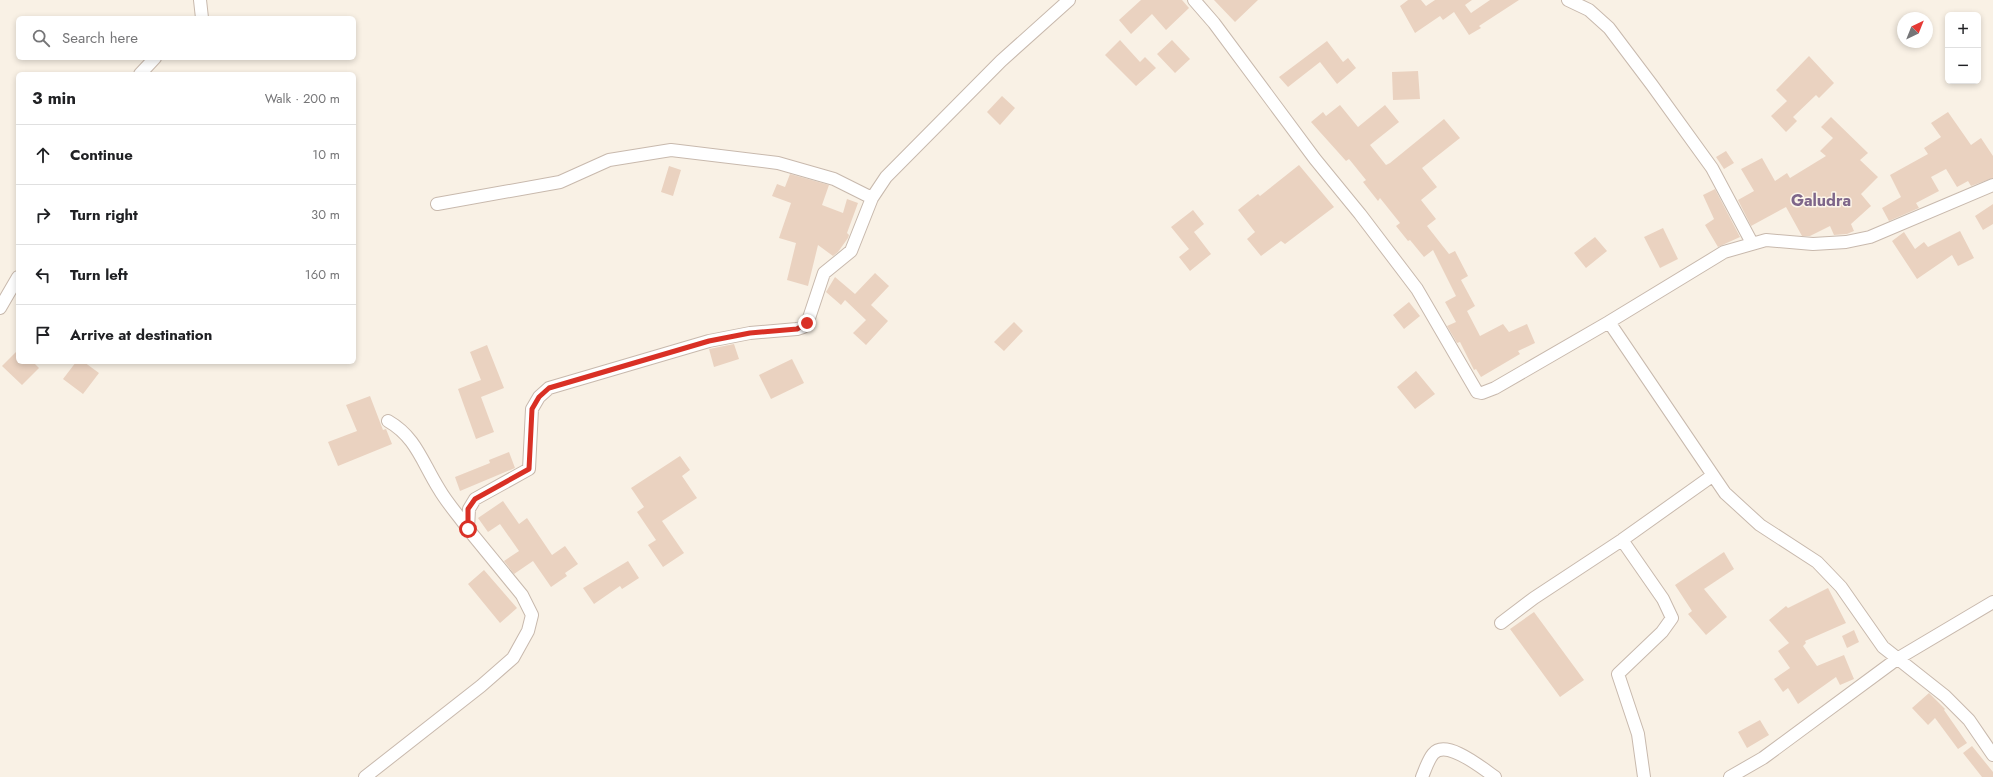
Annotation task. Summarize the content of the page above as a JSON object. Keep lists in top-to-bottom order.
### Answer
{
  "districts": ["Galudra"],
  "north": "top right",
  "page": {
    "map_buttons": ["+", "−"],
    "search": "Search here",
    "heading": ["3 min", "Walk · 200 m"],
    "list": [
      ["Continue", "10 m"],
      ["Turn right", "30 m"],
      ["Turn left", "160 m"],
      "Arrive at destination"
    ]
  }
}
